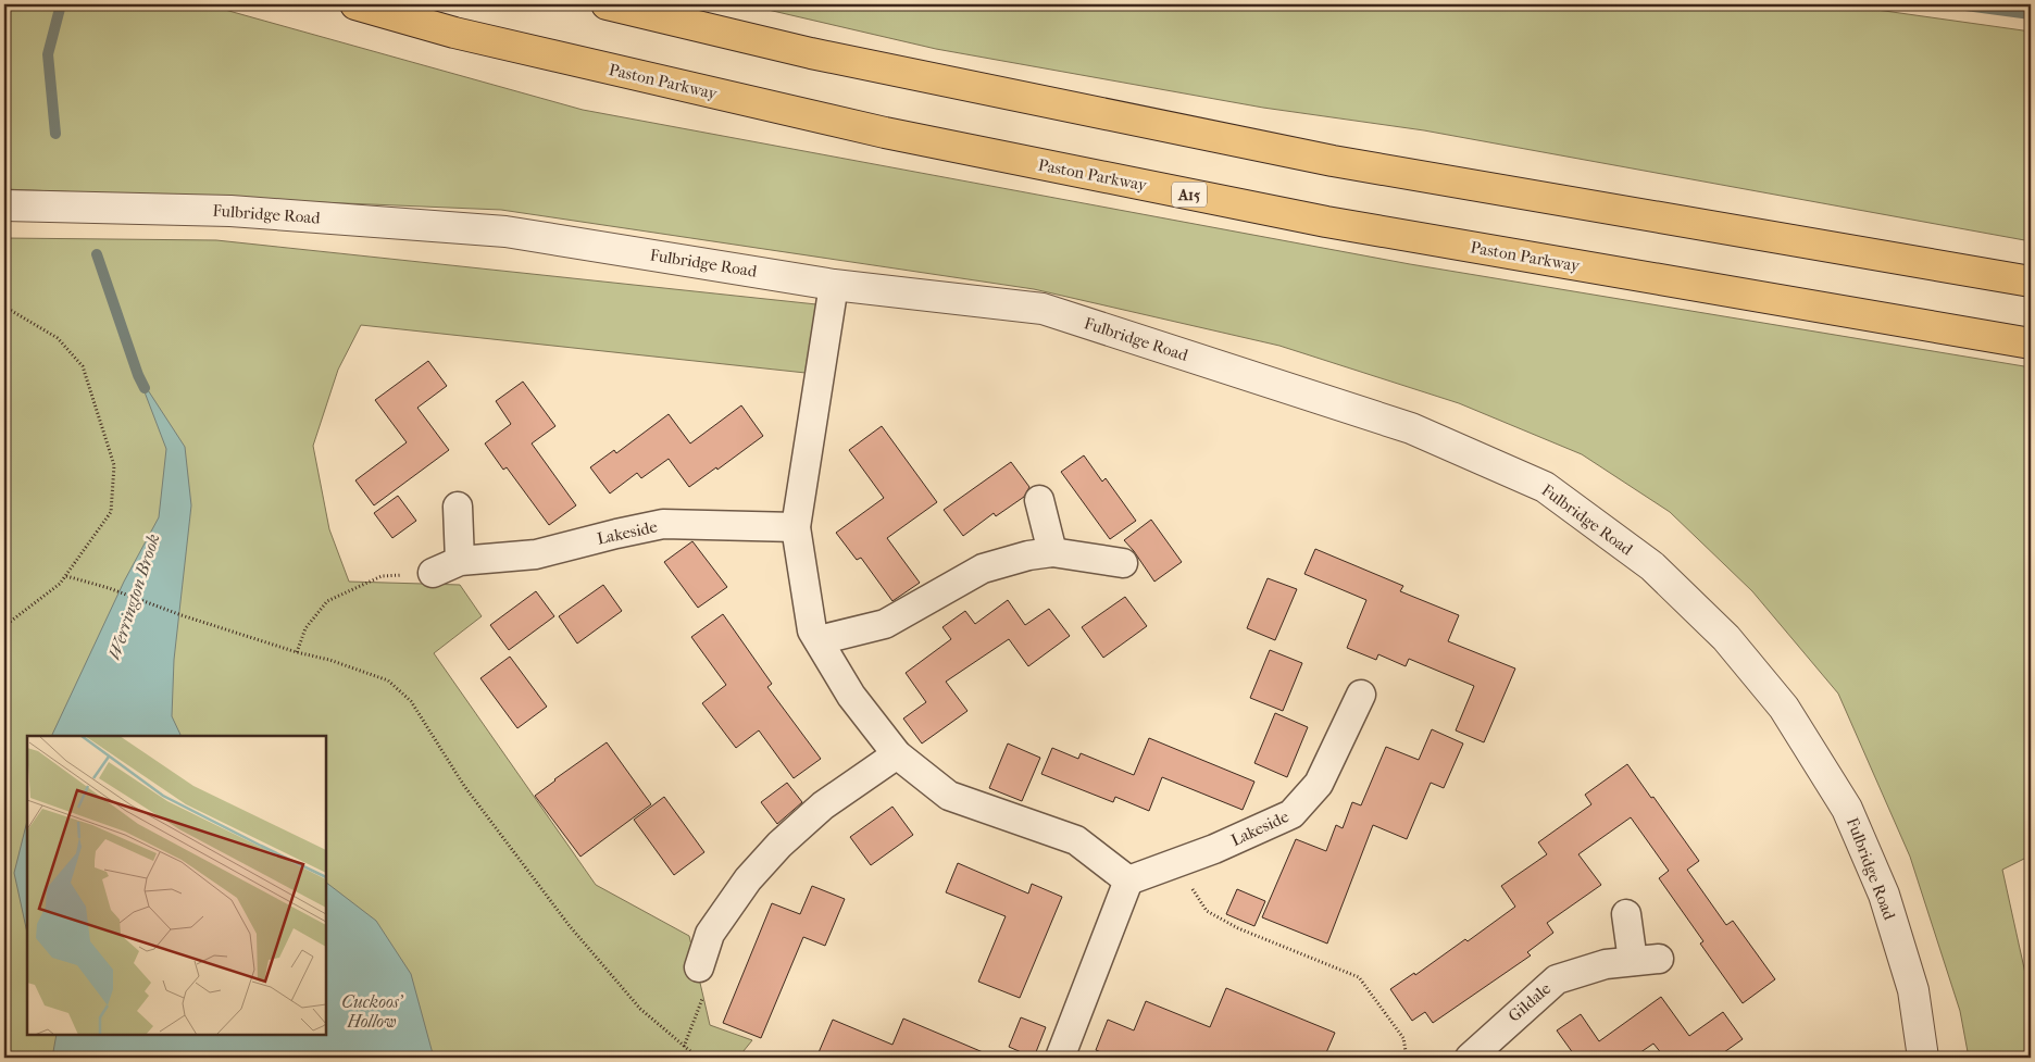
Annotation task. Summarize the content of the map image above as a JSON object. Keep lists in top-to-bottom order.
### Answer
{
  "streets": {
    "highway": ["Paston Parkway", "A15"],
    "street": ["Fulbridge Road", "Lakeside", "Gildale"]
  },
  "water": ["Werrington Brook", "Cuckoos' Hollow"]
}
